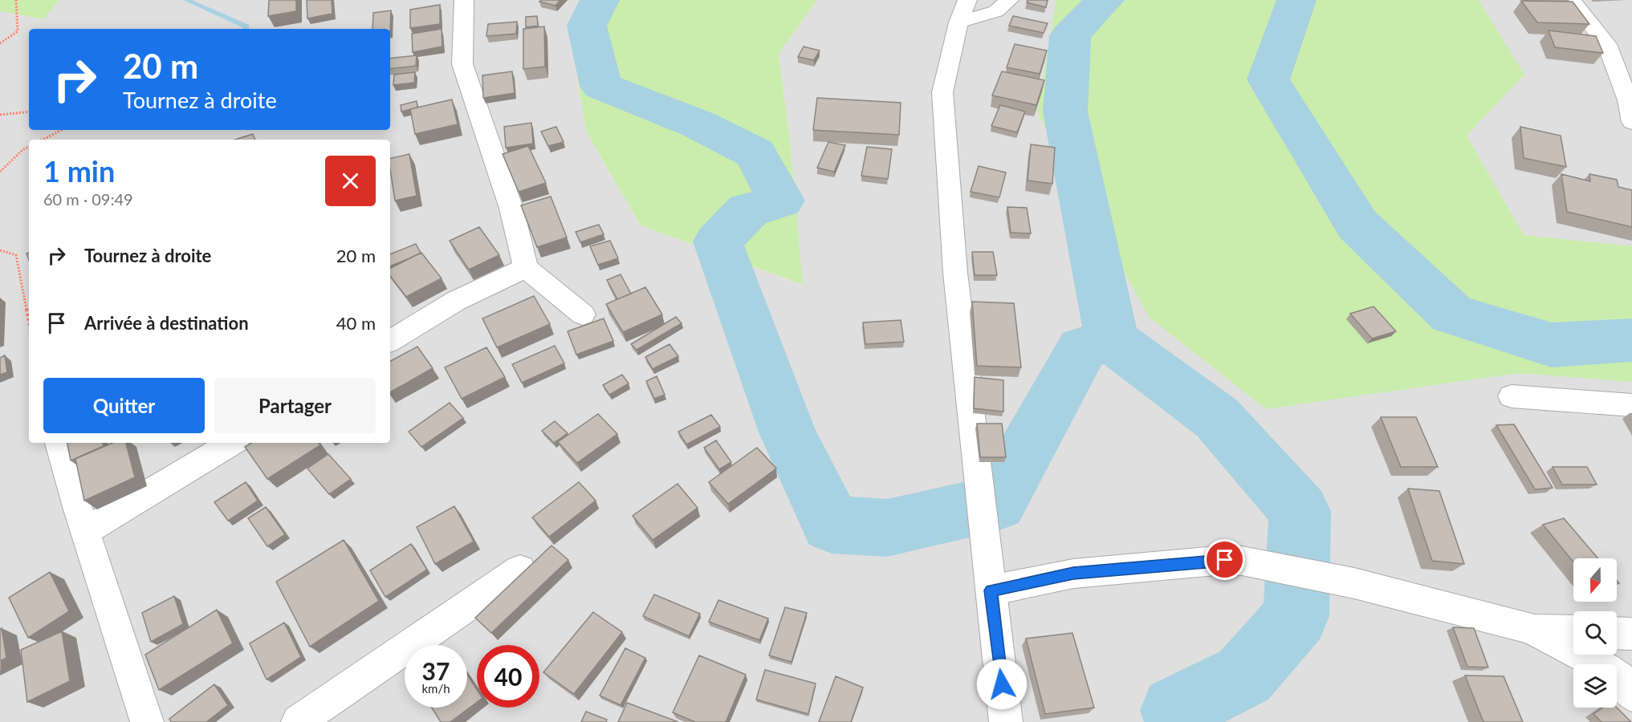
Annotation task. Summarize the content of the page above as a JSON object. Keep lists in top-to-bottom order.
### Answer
{
  "north": "bottom",
  "page": {
    "turn": ["20 m", "Tournez à droite"],
    "heading": ["1 min", "60 m · 09:49"],
    "list": [
      {
        "name": "Tournez à droite",
        "value": "20 m"
      },
      {
        "name": "Arrivée à destination",
        "value": "40 m"
      }
    ],
    "buttons": ["Quitter", "Partager"],
    "speed": "37 km/h",
    "limit": "40"
  }
}
